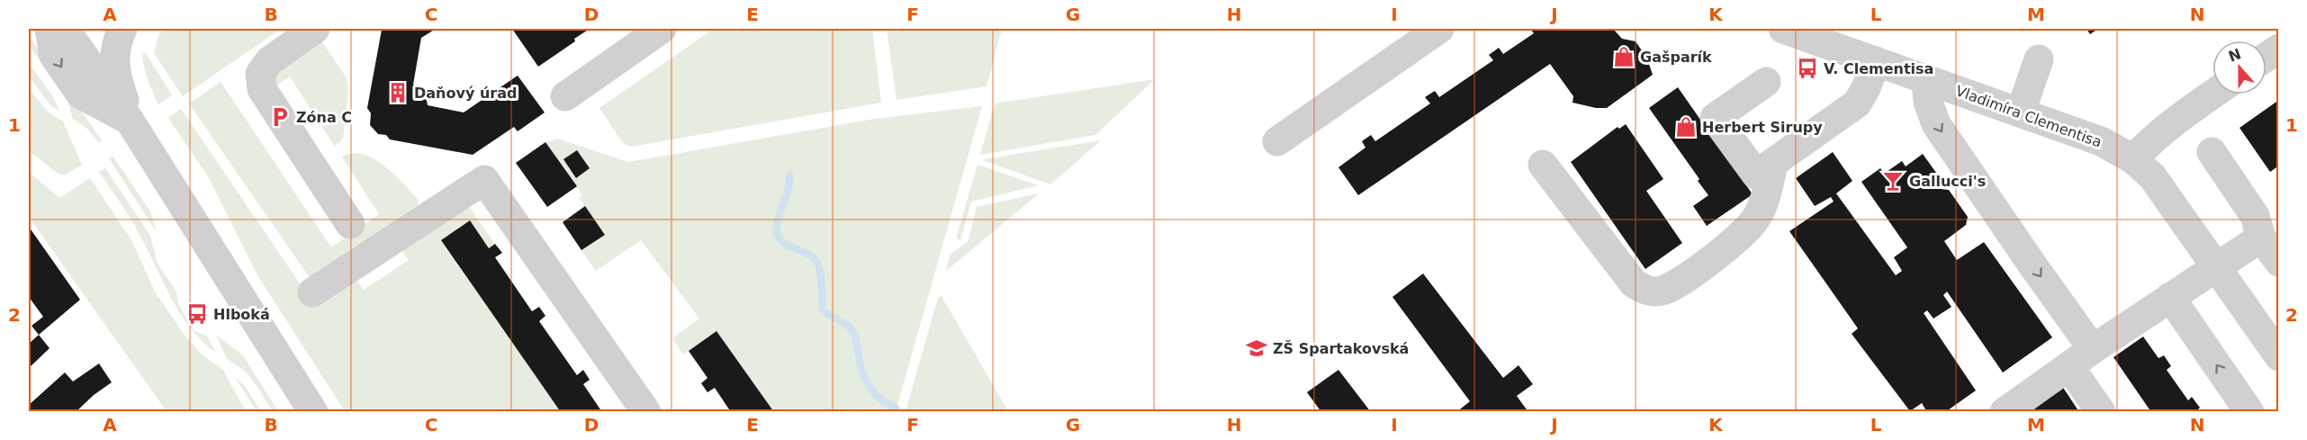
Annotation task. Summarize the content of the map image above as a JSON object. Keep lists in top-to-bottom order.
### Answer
{
  "streets": {
    "street": ["Vladimíra Clementisa"]
  },
  "places": {
    "shop": ["Gašparík", "Herbert Sirupy"],
    "bus stop": ["V. Clementisa", "Hlboká"],
    "building": ["Daňový úrad"],
    "parking": ["Zóna C"],
    "bar": ["Gallucci's"],
    "school or university": ["ZŠ Spartakovská"]
  },
  "north": "top",
  "grid": {
    "columns": [
      "A",
      "B",
      "C",
      "D",
      "E",
      "F",
      "G",
      "H",
      "I",
      "J",
      "K",
      "L",
      "M",
      "N"
    ],
    "rows": ["1", "2"]
  }
}
